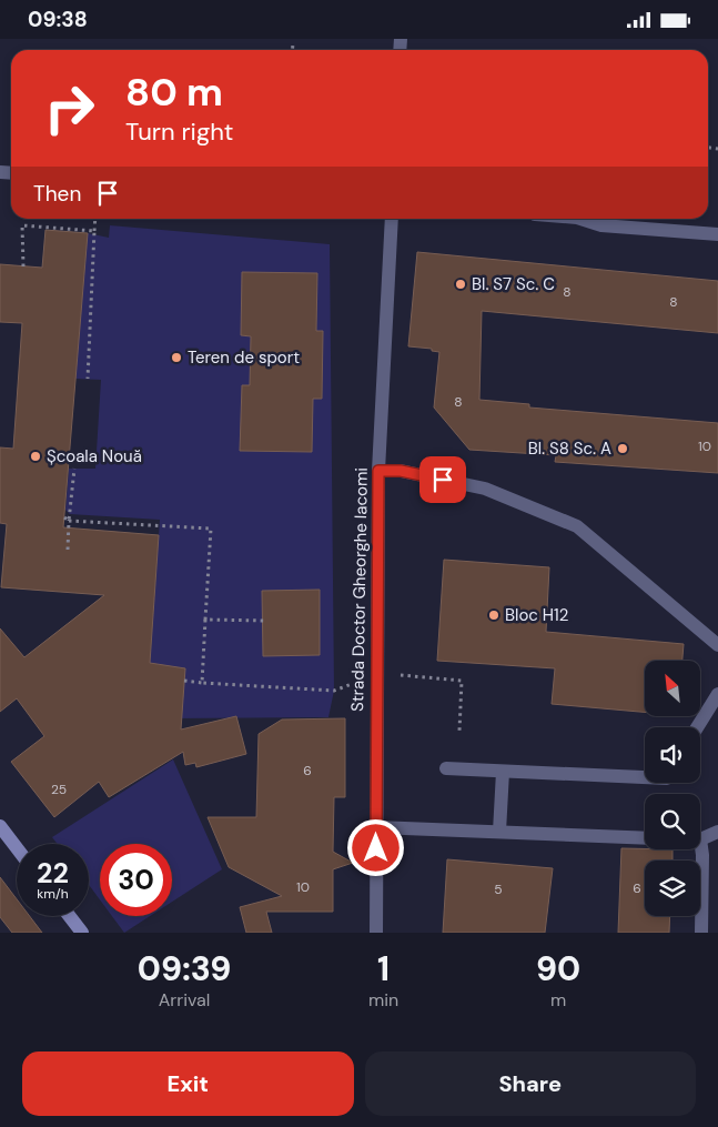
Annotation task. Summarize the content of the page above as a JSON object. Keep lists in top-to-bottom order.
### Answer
{
  "streets": {
    "street": ["Strada Doctor Gheorghe Iacomi"]
  },
  "places": [
    "Bl. S7 Sc. C",
    "Teren de sport",
    "Bl. S8 Sc. A",
    "Școala Nouă",
    "Bloc H12"
  ],
  "house_numbers": [
    "8",
    "8",
    "8",
    "10",
    "6",
    "25",
    "10",
    "6",
    "5"
  ],
  "north": "top left",
  "page": {
    "status": "09:38",
    "turn": ["80 m", "Turn right"],
    "then": "Then",
    "speed": "22 km/h",
    "limit": "30",
    "eta": [
      "09:39",
      "Arrival",
      "1",
      "min",
      "90",
      "m"
    ],
    "buttons": ["Exit", "Share"]
  }
}
